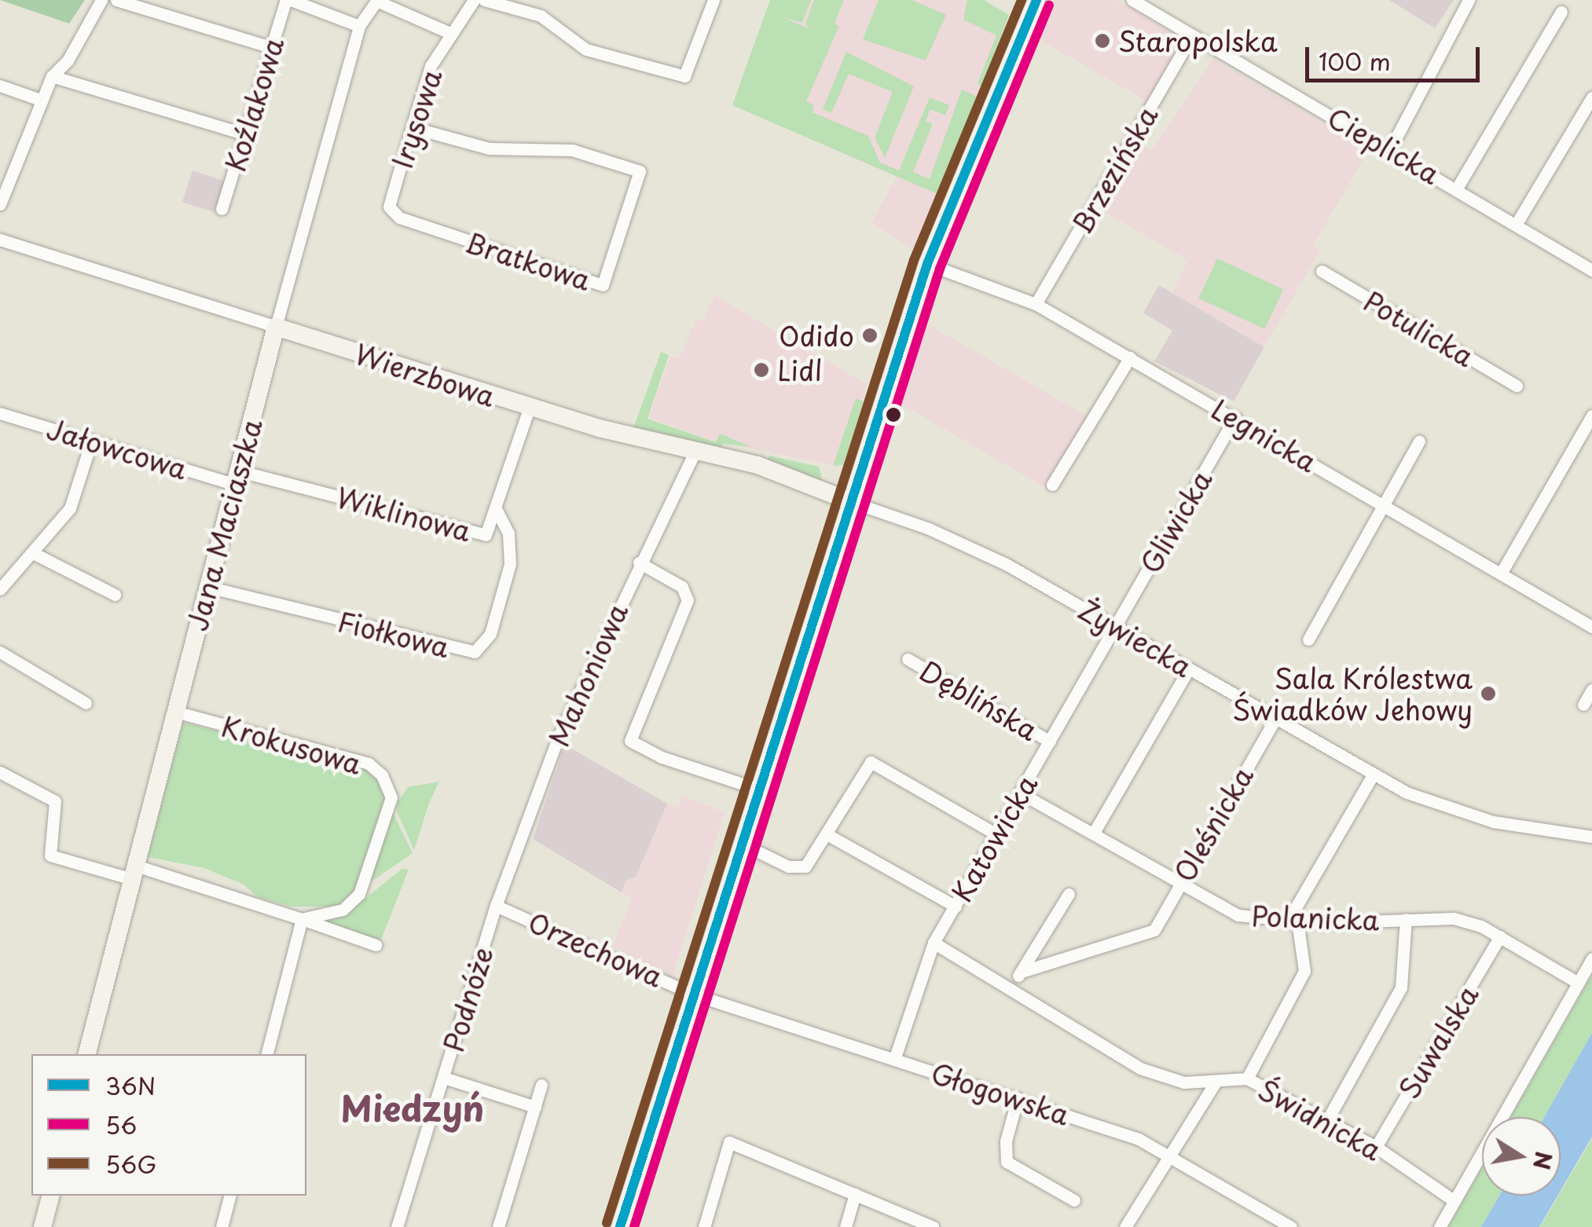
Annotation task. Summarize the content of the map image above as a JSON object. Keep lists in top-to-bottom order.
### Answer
{
  "streets": {
    "street": [
      "Koźlakowa",
      "Irysowa",
      "Cieplicka",
      "Brzezińska",
      "Bratkowa",
      "Potulicka",
      "Wierzbowa",
      "Legnicka",
      "Jałowcowa",
      "Wiklinowa",
      "Gliwicka",
      "Jana Maciaszka",
      "Fiołkowa",
      "Żywiecka",
      "Mahoniowa",
      "Dęblińska",
      "Krokusowa",
      "Oleśnicka",
      "Katowicka",
      "Polanicka",
      "Orzechowa",
      "Podnóże",
      "Suwalska",
      "Głogowska",
      "Świdnicka"
    ]
  },
  "crossings": [
    ["Koźlakowa", "Jana Maciaszka"],
    ["Irysowa", "Bratkowa"],
    ["Irysowa", "Jana Maciaszka"],
    ["Cieplicka", "Brzezińska"],
    ["Brzezińska", "Legnicka"],
    ["Wierzbowa", "Wiklinowa"],
    ["Wierzbowa", "Jana Maciaszka"],
    ["Wierzbowa", "Żywiecka"],
    ["Wierzbowa", "Mahoniowa"],
    ["Legnicka", "Gliwicka"],
    ["Jałowcowa", "Wiklinowa"],
    ["Jałowcowa", "Jana Maciaszka"],
    ["Wiklinowa", "Jana Maciaszka"],
    ["Wiklinowa", "Fiołkowa"],
    ["Gliwicka", "Żywiecka"],
    ["Gliwicka", "Katowicka"],
    ["Jana Maciaszka", "Fiołkowa"],
    ["Jana Maciaszka", "Krokusowa"],
    ["Żywiecka", "Oleśnicka"],
    ["Żywiecka", "Katowicka"],
    ["Mahoniowa", "Orzechowa"],
    ["Mahoniowa", "Podnóże"],
    ["Dęblińska", "Katowicka"],
    ["Oleśnicka", "Polanicka"],
    ["Katowicka", "Polanicka"],
    ["Katowicka", "Głogowska"],
    ["Katowicka", "Świdnicka"],
    ["Polanicka", "Suwalska"],
    ["Orzechowa", "Podnóże"],
    ["Orzechowa", "Głogowska"],
    ["Suwalska", "Świdnicka"]
  ],
  "districts": ["Miedzyń"],
  "places": [
    "Staropolska",
    "Odido",
    "Lidl",
    "Sala Królestwa Świadków Jehowy"
  ],
  "lines": ["transit line 36N", "transit line 56G", "transit line 56"],
  "legend": ["36N", "56", "56G"],
  "scale_bar": "100 m",
  "north": "right"
}
